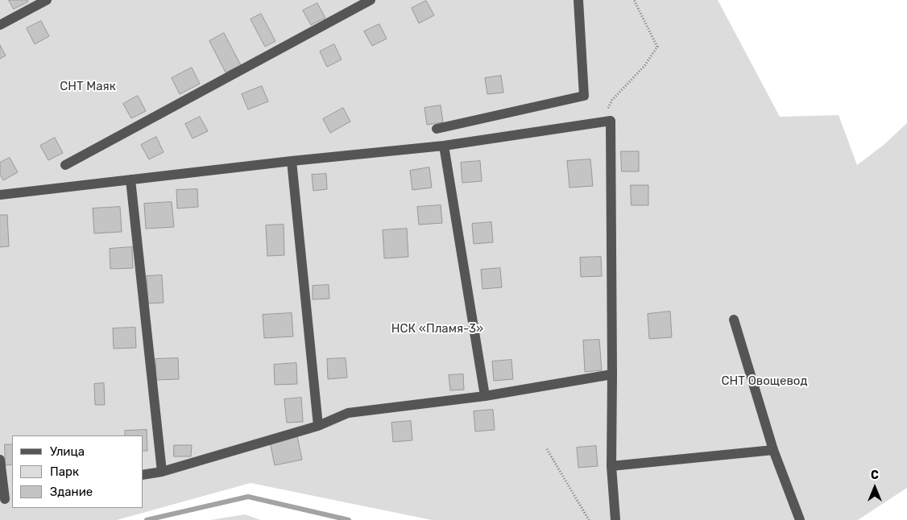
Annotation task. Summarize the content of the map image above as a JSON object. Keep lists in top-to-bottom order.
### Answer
{
  "parks": ["СНТ Маяк", "НСК «Пламя-3»", "СНТ Овощевод"],
  "legend": ["Улица", "Парк", "Здание"],
  "north": "top"
}
